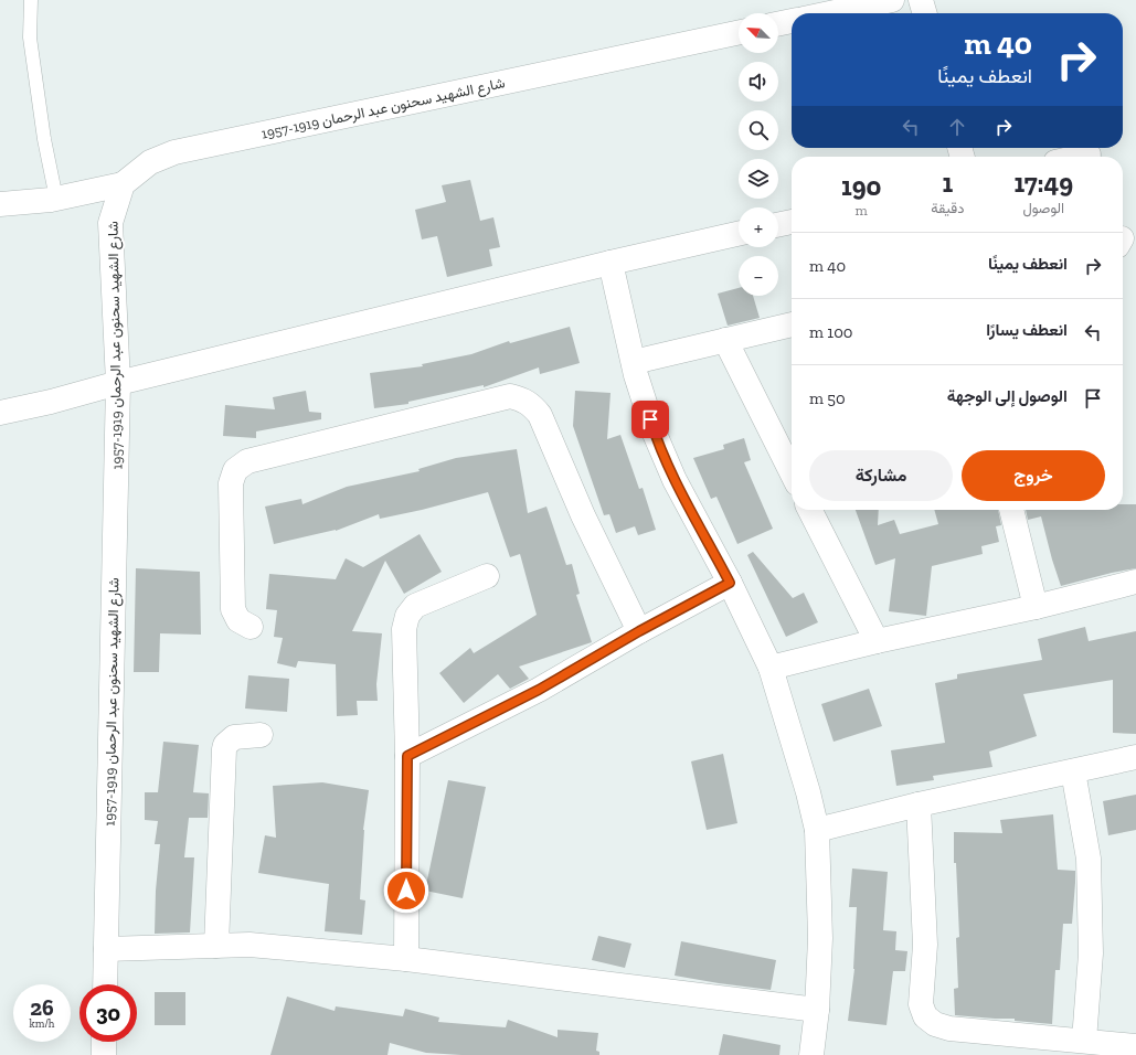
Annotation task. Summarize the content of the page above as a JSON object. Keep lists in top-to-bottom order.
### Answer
{
  "streets": {
    "street": ["شارع الشهيد سحنون عبد الرحمان 1919-1957"]
  },
  "north": "top left",
  "page": {
    "map_buttons": ["+", "−"],
    "turn": ["40 m", "انعطف يمينًا"],
    "eta": [
      "17:49",
      "الوصول",
      "1",
      "دقيقة",
      "190",
      "m"
    ],
    "list": [
      {
        "name": "انعطف يمينًا",
        "value": "40 m"
      },
      {
        "name": "انعطف يسارًا",
        "value": "100 m"
      },
      {
        "name": "الوصول إلى الوجهة",
        "value": "50 m"
      }
    ],
    "buttons": ["خروج", "مشاركة"],
    "speed": "26 km/h",
    "limit": "30"
  }
}
